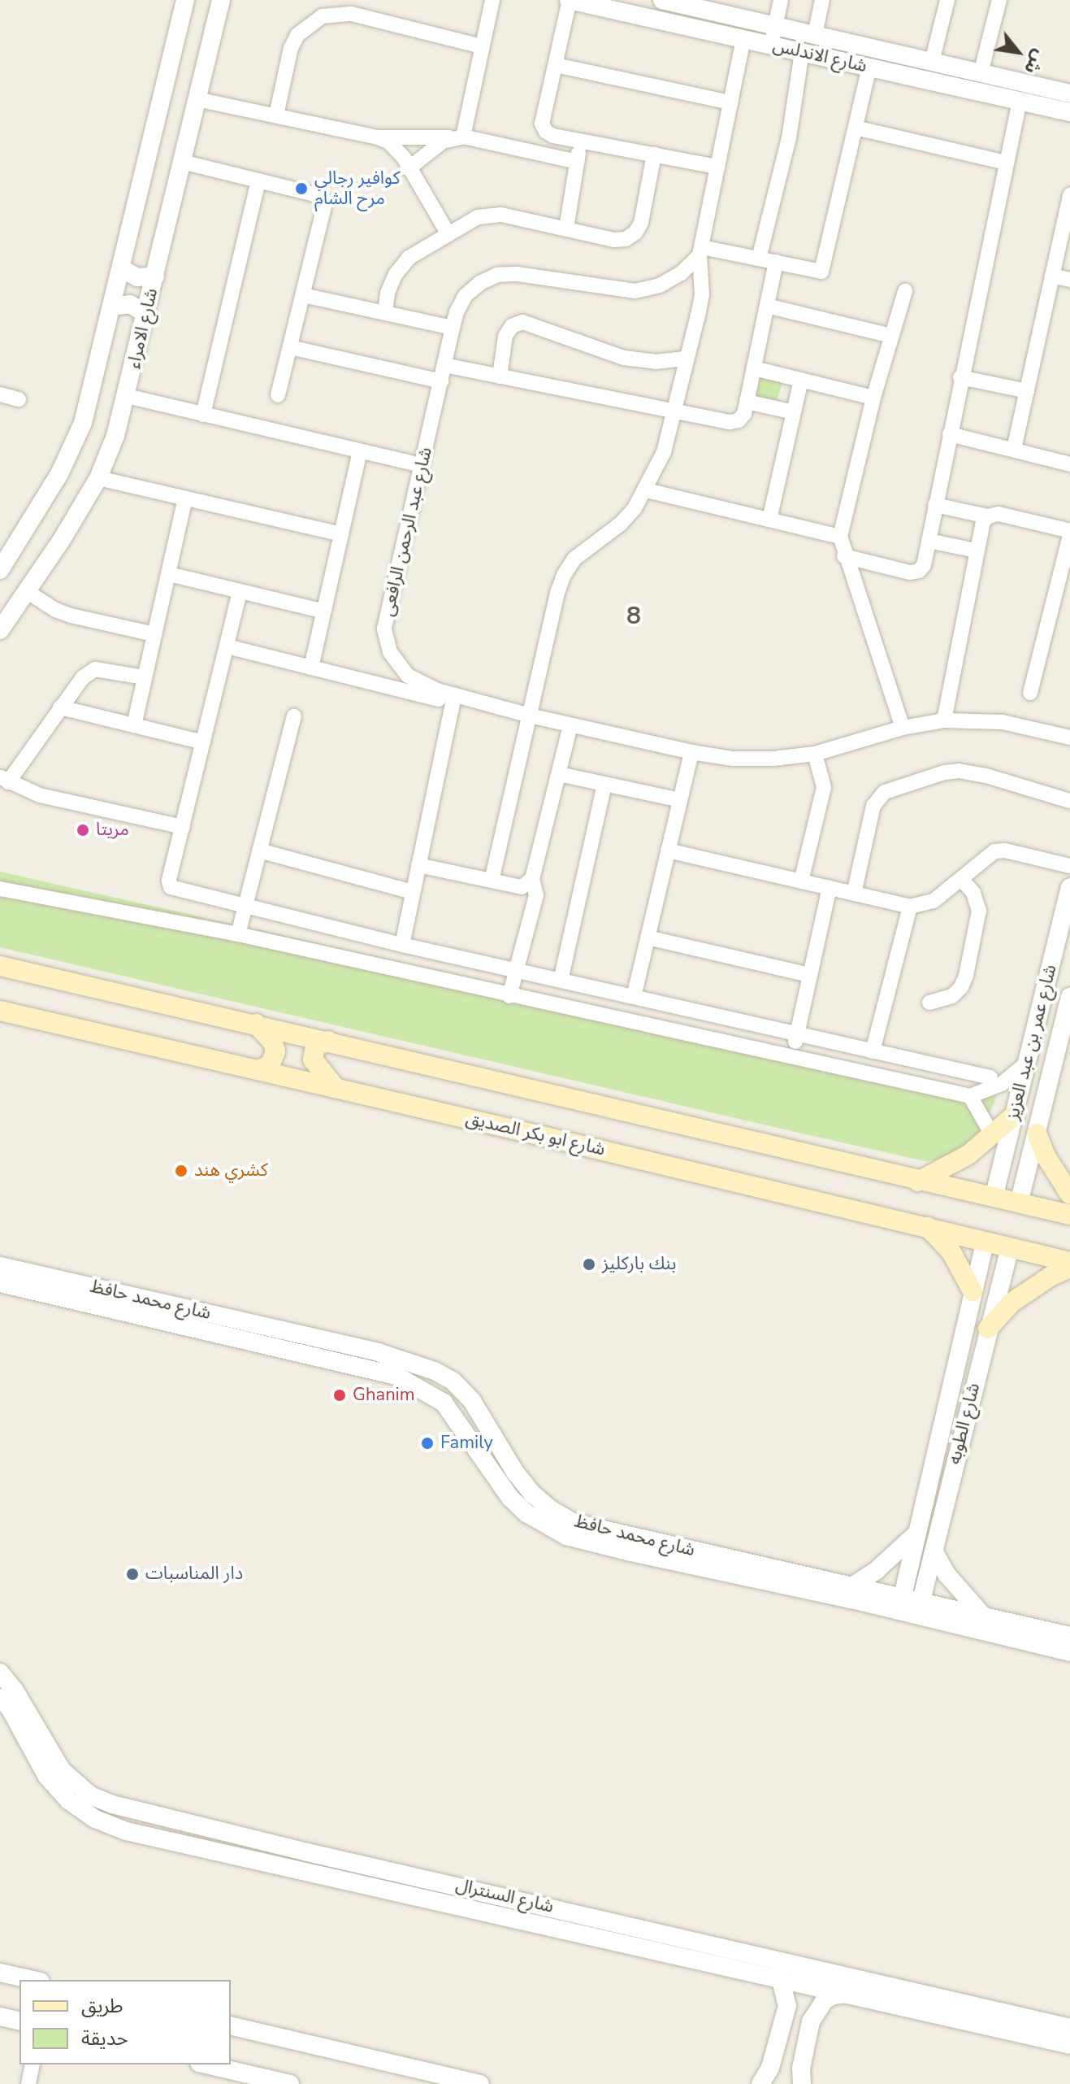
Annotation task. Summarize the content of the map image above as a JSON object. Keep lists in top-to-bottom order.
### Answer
{
  "streets": {
    "main road": ["شارع ابو بكر الصديق"],
    "street": [
      "شارع الاندلس",
      "شارع الامراء",
      "شارع عبد الرحمن الرافعى",
      "شارع عمر بن عبد العزيز",
      "شارع محمد حافظ",
      "شارع الطوبه",
      "شارع السنترال"
    ]
  },
  "crossings": [
    ["شارع ابو بكر الصديق", "شارع الطوبه"],
    ["شارع محمد حافظ", "شارع الطوبه"]
  ],
  "districts": ["8"],
  "places": [
    "كوافير رجالي مرح الشام",
    "مريتا",
    "كشري هند",
    "بنك باركليز",
    "Ghanim",
    "Family",
    "دار المناسبات"
  ],
  "legend": ["طريق", "حديقة"],
  "north": "bottom right"
}
